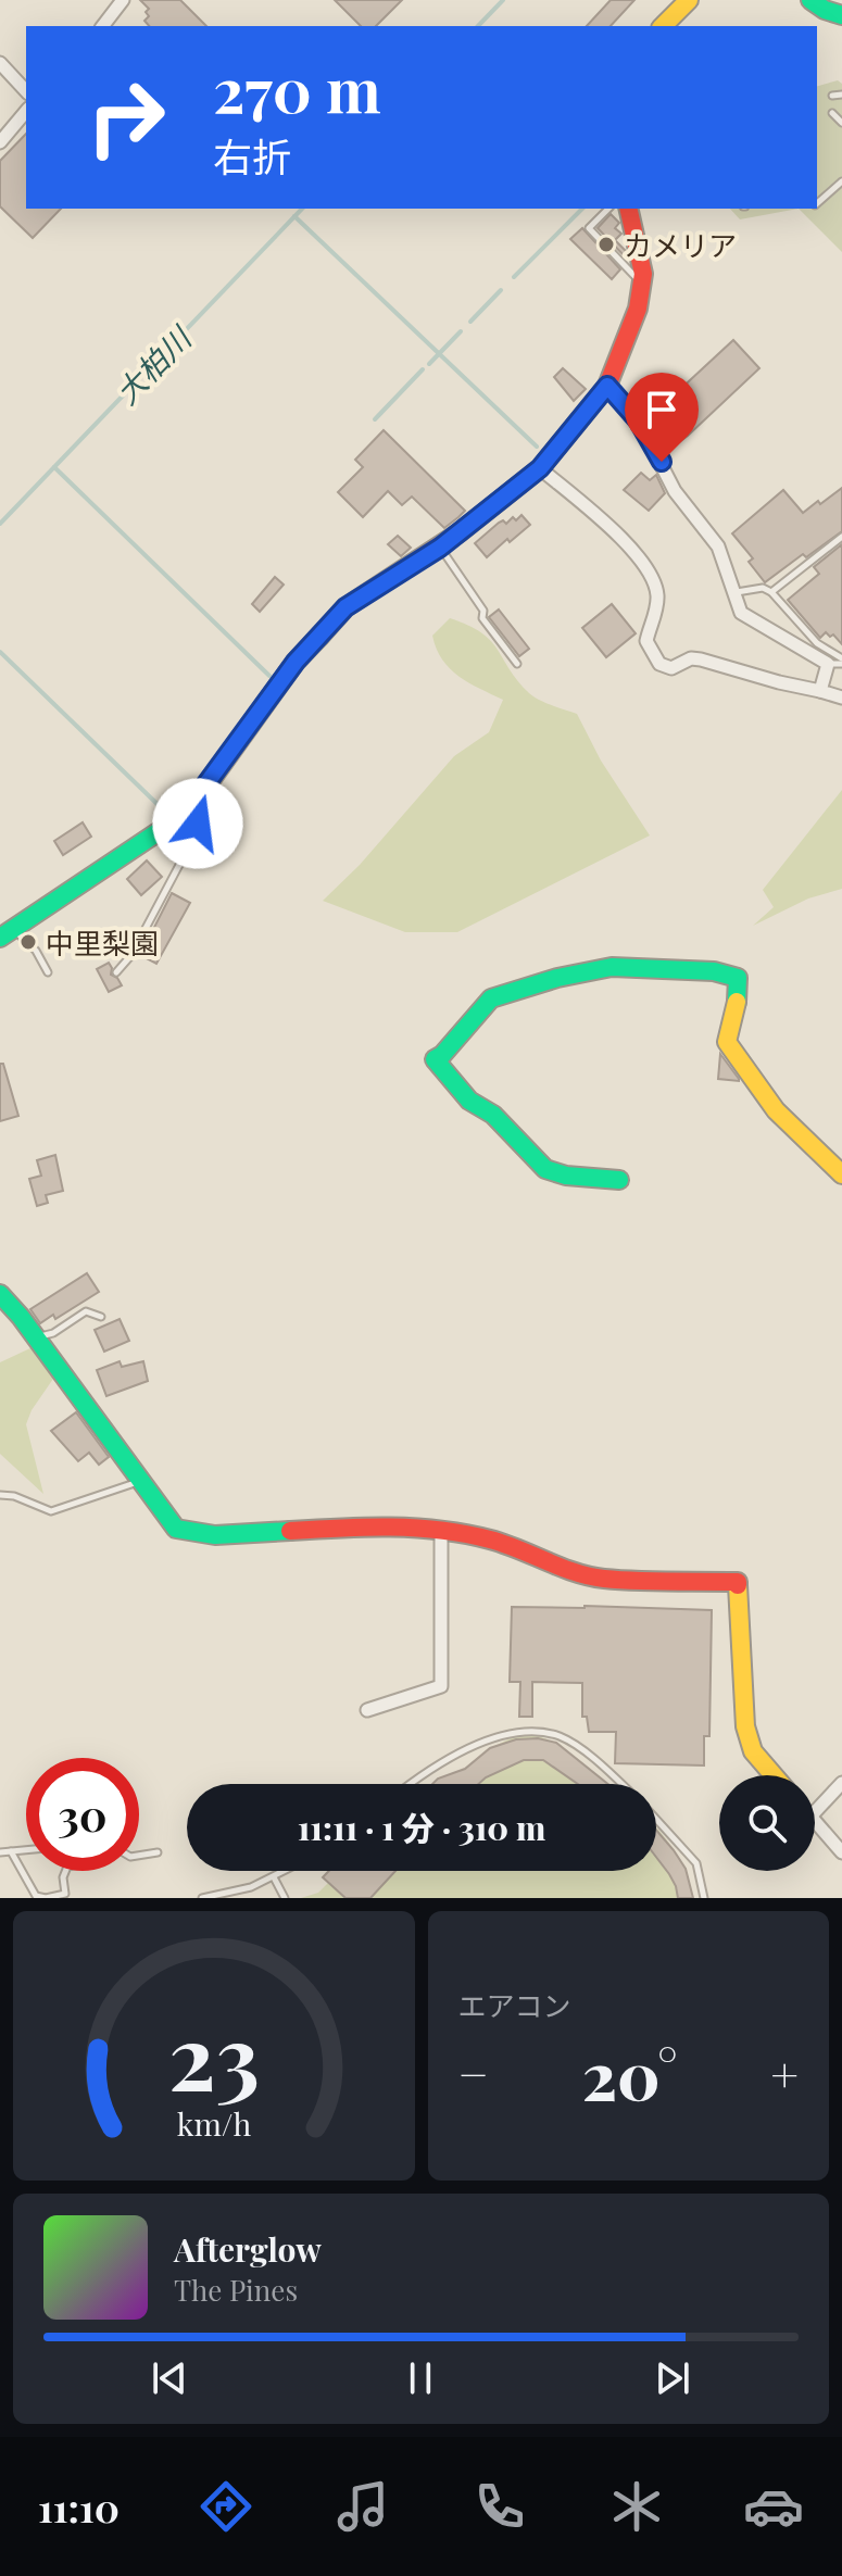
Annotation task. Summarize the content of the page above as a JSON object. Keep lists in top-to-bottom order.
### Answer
{
  "water": ["大柏川"],
  "places": ["カメリア", "中里梨園"],
  "page": {
    "turn": ["270 m", "右折"],
    "limit": "30",
    "trip": "11:11 · 1 分 · 310 m",
    "tile": "エアコン",
    "heat": ["−", "20°", "+"],
    "song": ["Afterglow", "The Pines"],
    "tabs": "11:10",
    "gauge": ["23", "km/h"]
  }
}
